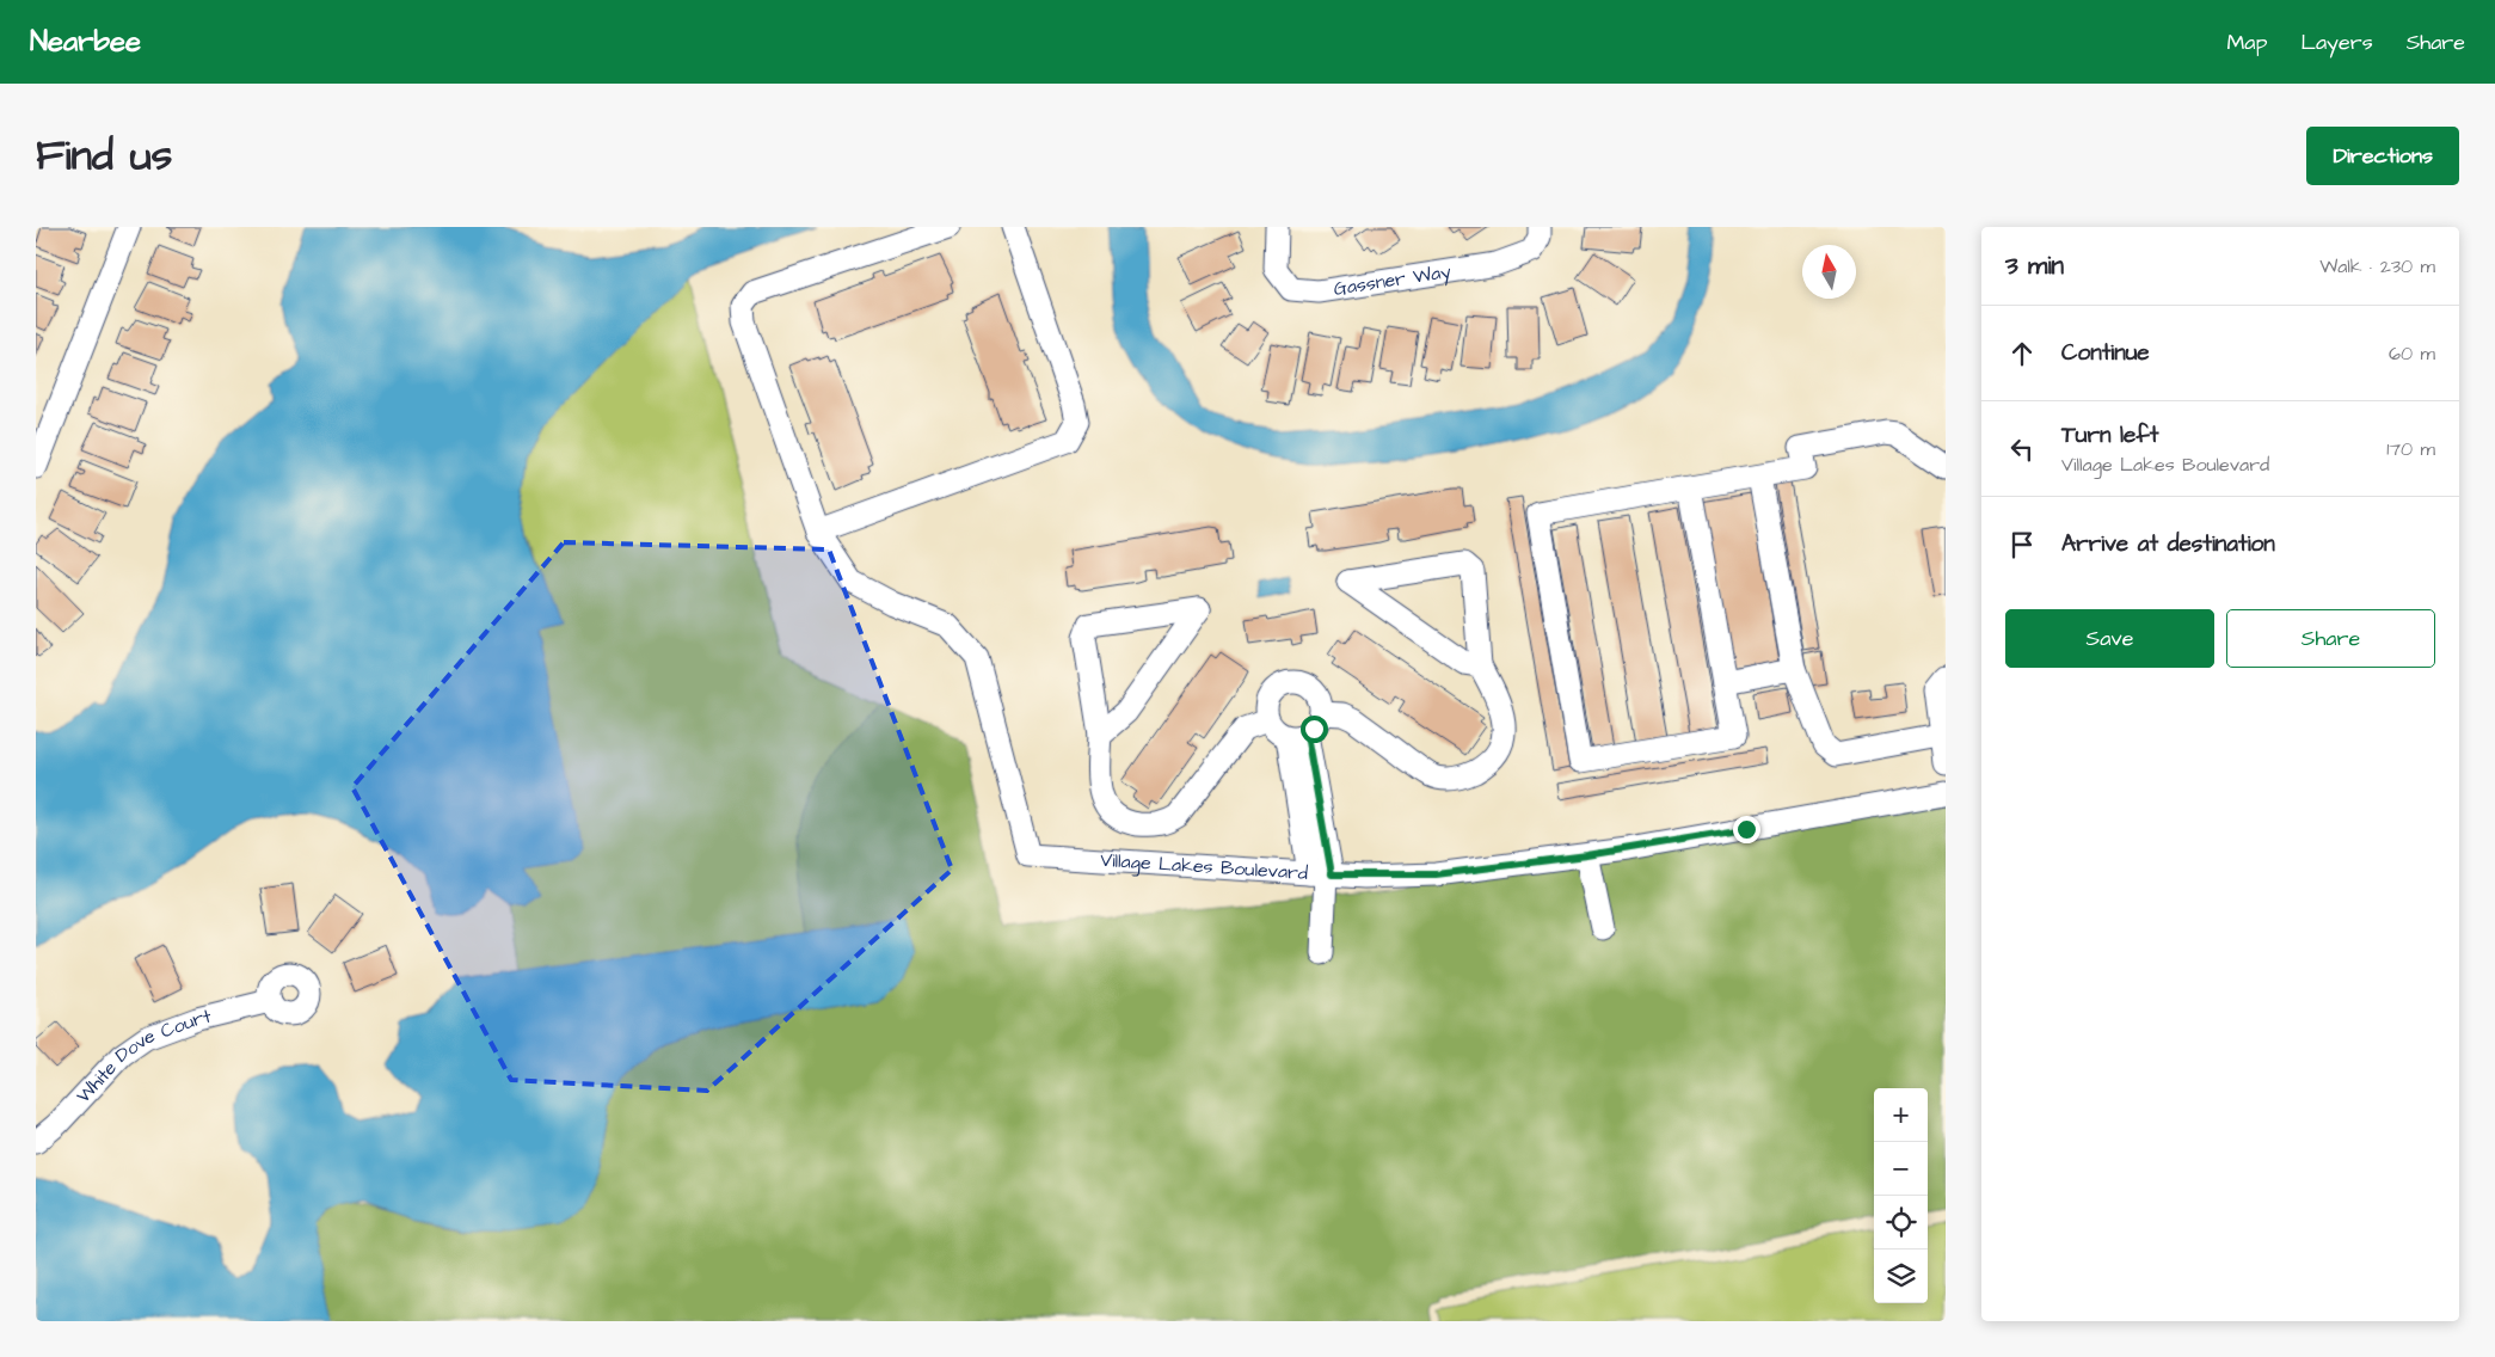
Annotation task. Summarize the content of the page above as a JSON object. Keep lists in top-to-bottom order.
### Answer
{
  "streets": {
    "street": ["Gassner Way", "Village Lakes Boulevard", "White Dove Court"]
  },
  "north": "top",
  "page": {
    "header": "Nearbee",
    "nav": ["Map", "Layers", "Share"],
    "title": "Find us",
    "buttons": [
      "Directions",
      ["Save", "Share"]
    ],
    "heading": ["3 min", "Walk · 230 m"],
    "list": [
      ["Continue", "60 m"],
      ["Turn left", "Village Lakes Boulevard", "170 m"],
      "Arrive at destination"
    ],
    "map_buttons": ["+", "−"]
  }
}
